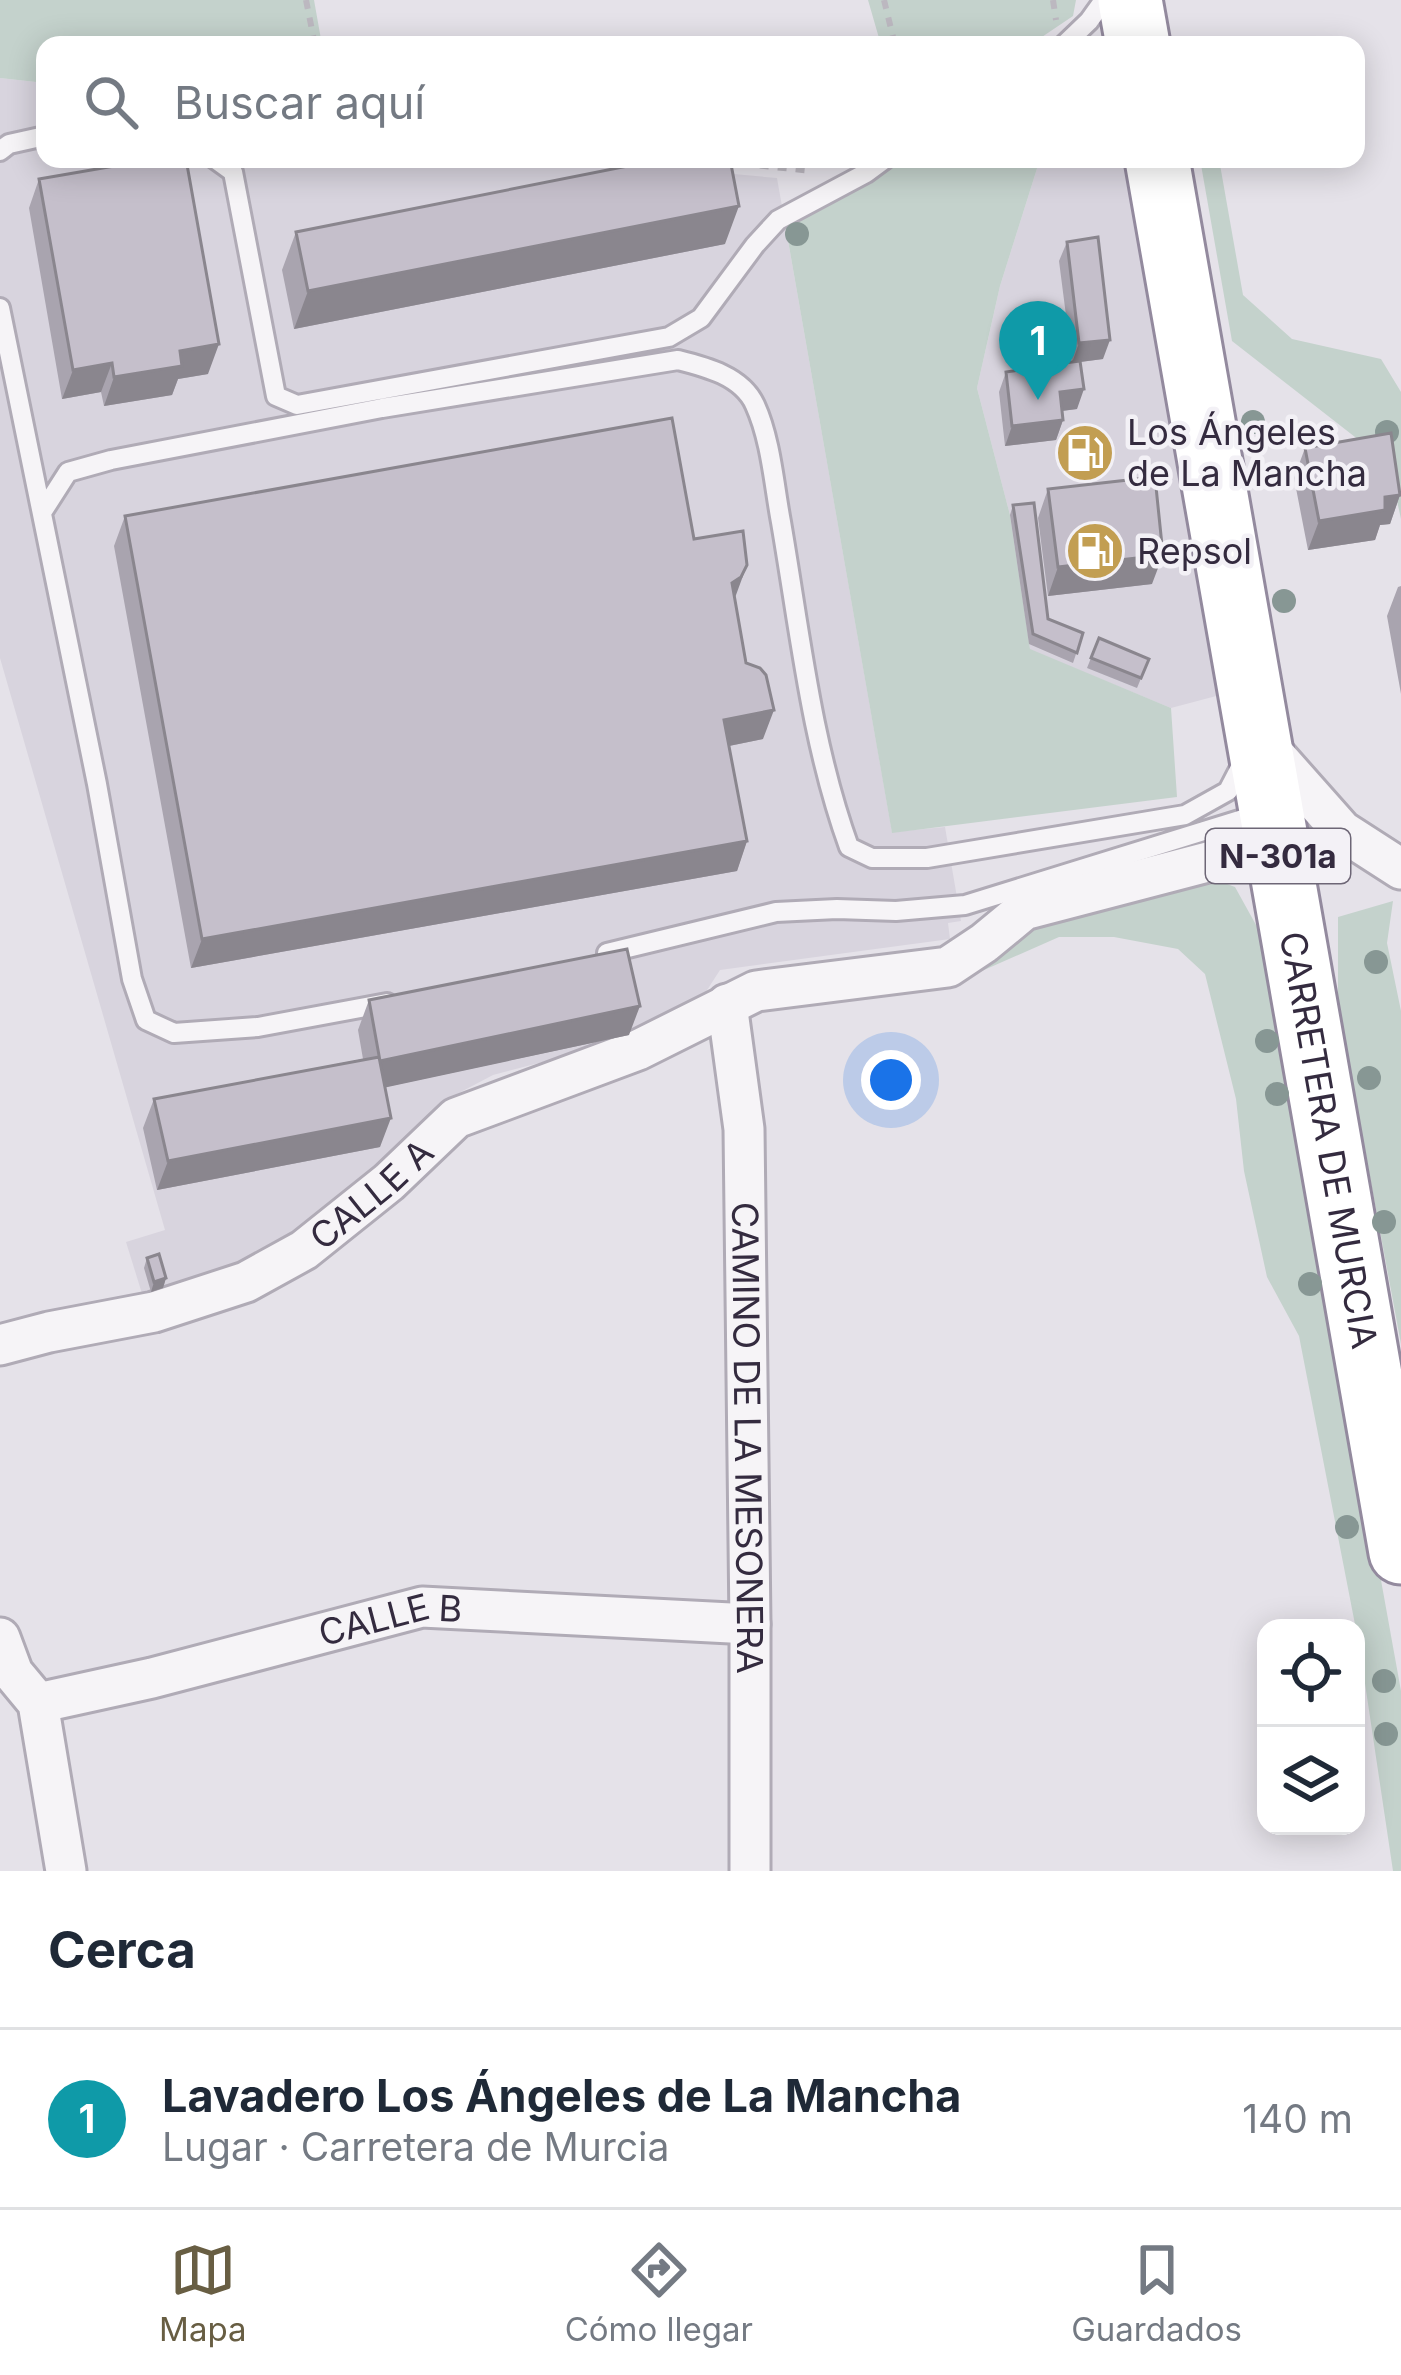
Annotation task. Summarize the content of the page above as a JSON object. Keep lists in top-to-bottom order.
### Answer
{
  "streets": {
    "highway": ["N-301a", "CARRETERA DE MURCIA"],
    "street": ["CALLE A", "CAMINO DE LA MESONERA", "CALLE B"]
  },
  "crossings": [
    ["CARRETERA DE MURCIA", "CALLE A"],
    ["CALLE A", "CAMINO DE LA MESONERA"],
    ["CAMINO DE LA MESONERA", "CALLE B"]
  ],
  "places": {
    "fuel station": ["Los Ángeles de La Mancha", "Repsol"]
  },
  "page": {
    "search": "Buscar aquí",
    "pins": "1",
    "heading": "Cerca",
    "list": [
      {
        "mark": "1",
        "name": "Lavadero Los Ángeles de La Mancha",
        "note": "Lugar · Carretera de Murcia",
        "value": "140 m"
      }
    ],
    "nav": ["Mapa", "Cómo llegar", "Guardados"]
  }
}
